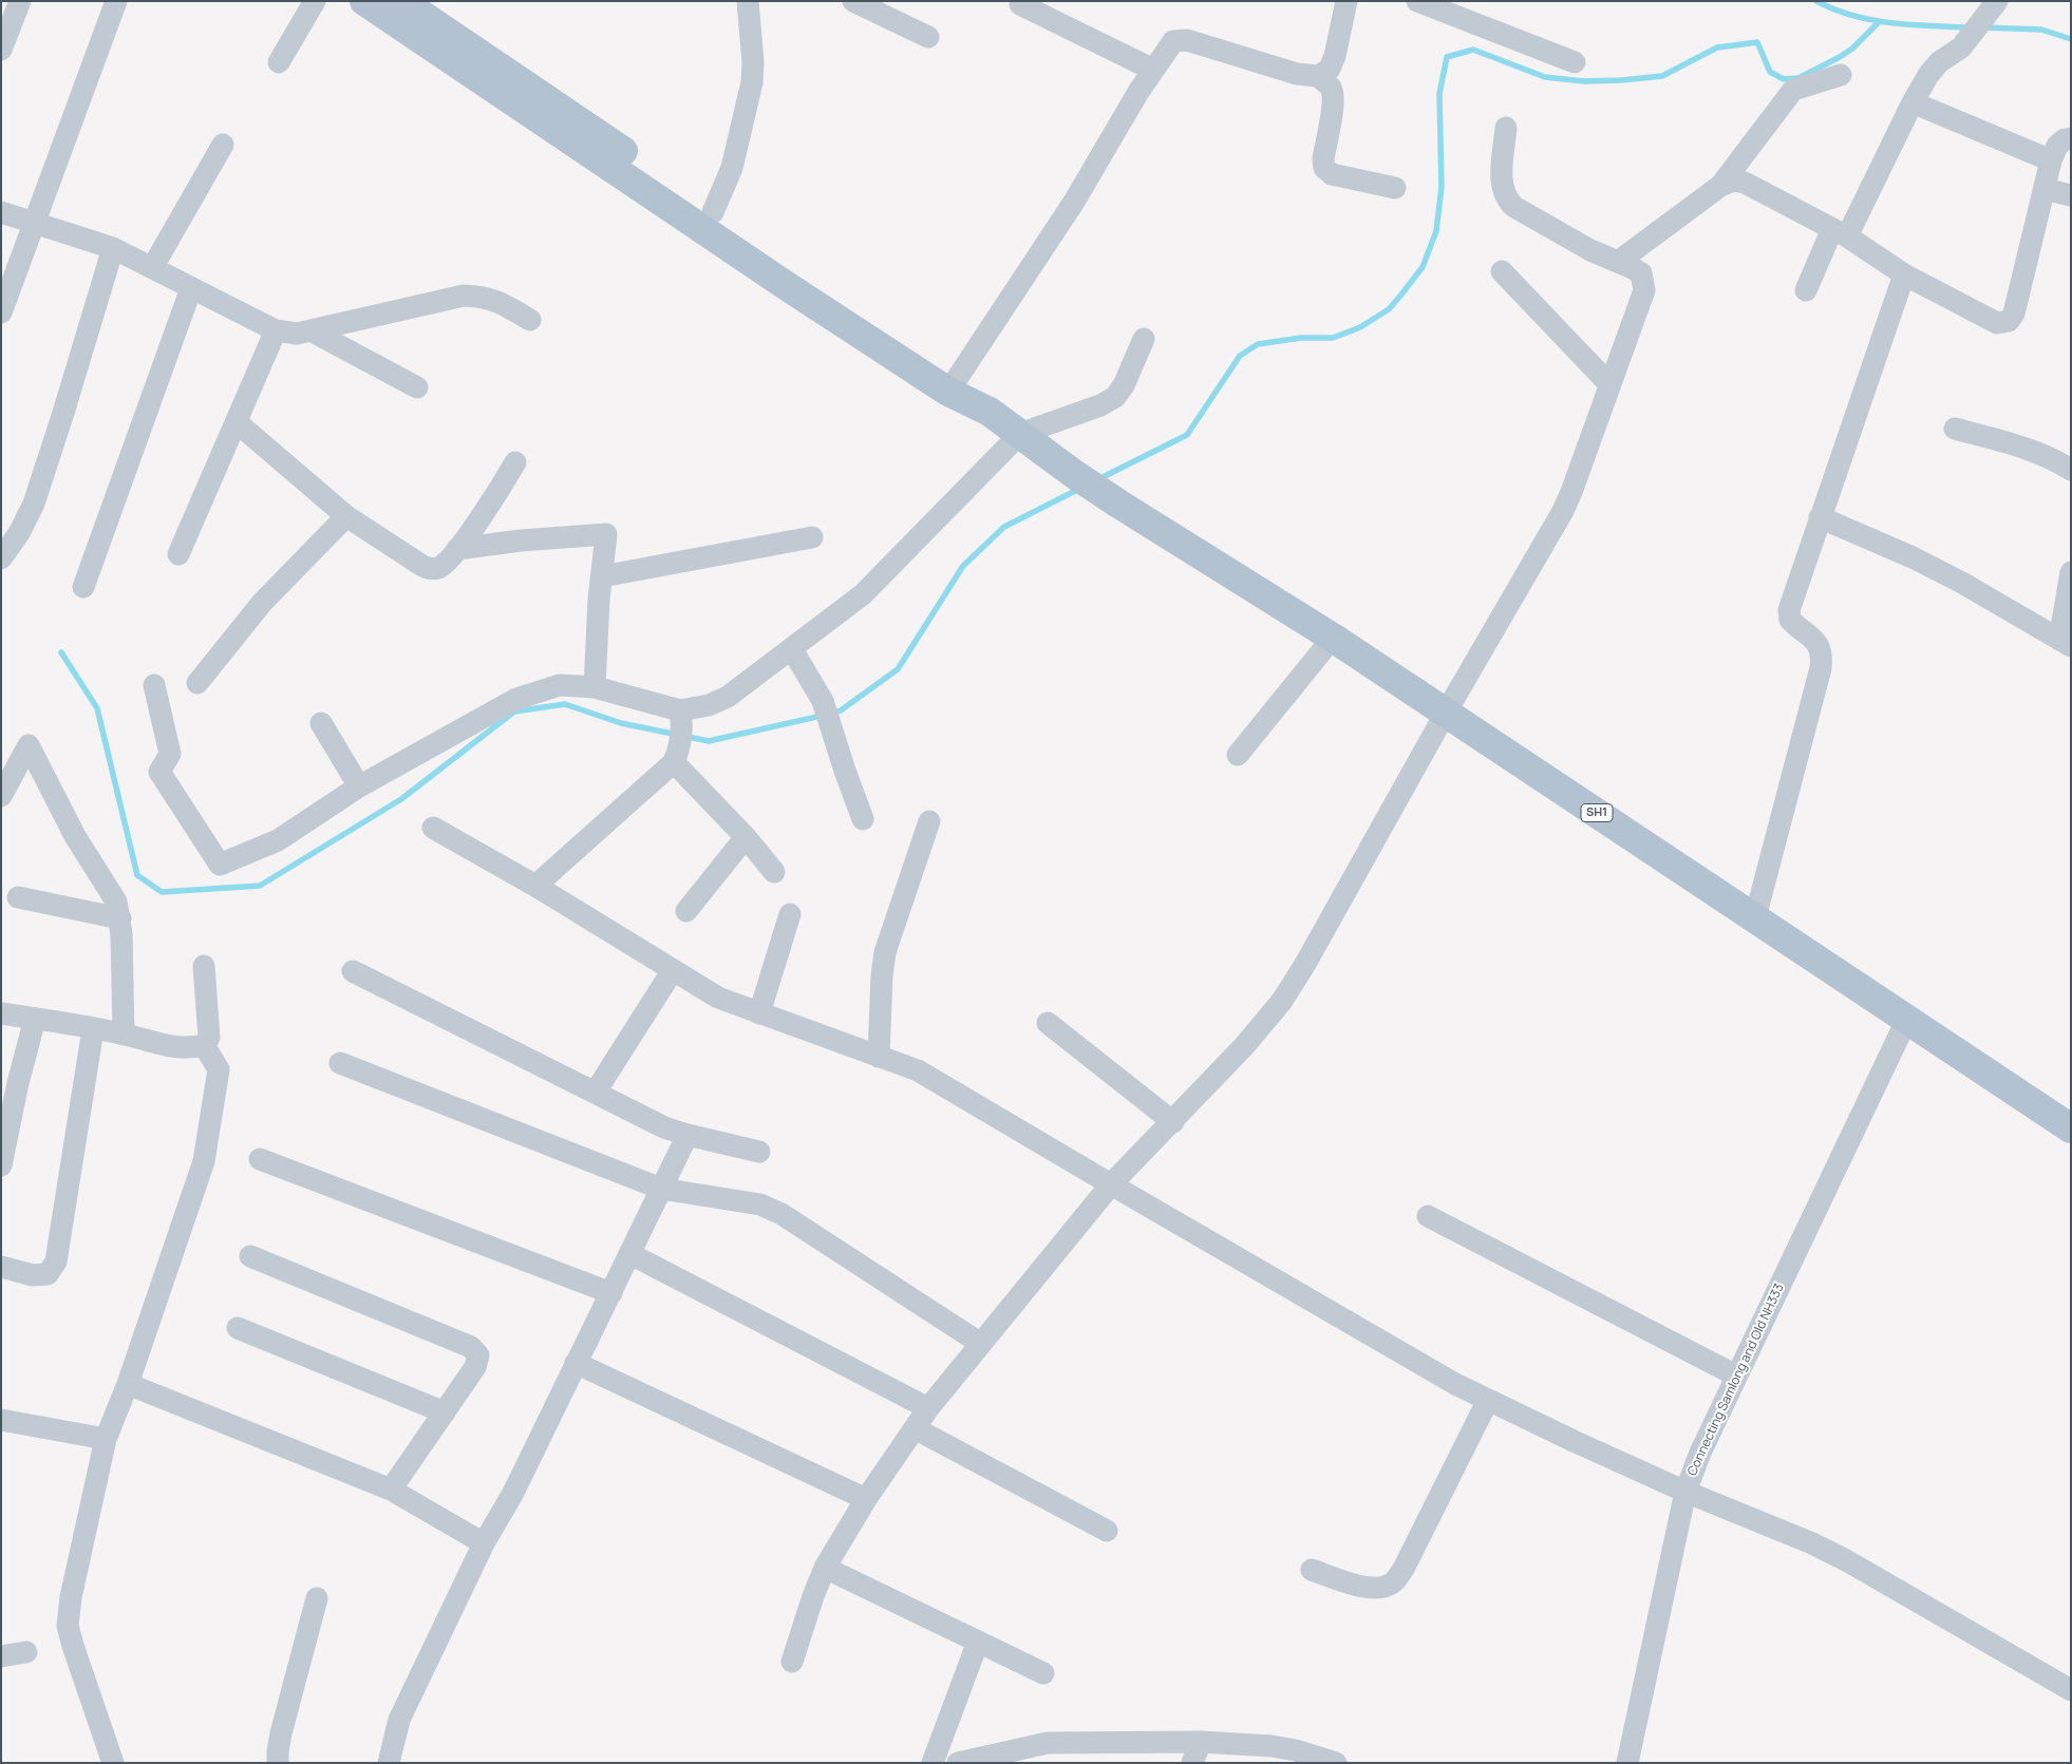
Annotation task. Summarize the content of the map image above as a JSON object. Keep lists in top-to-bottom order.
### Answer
{
  "streets": {
    "main road": ["SH1"],
    "street": ["Connecting Samlong and Old NH333"]
  },
  "crossings": [
    ["SH1", "Connecting Samlong and Old NH333"]
  ]
}
